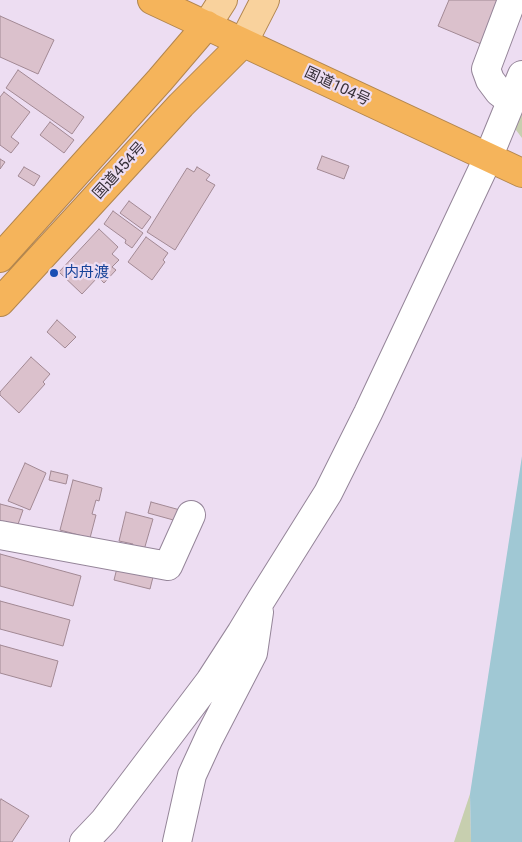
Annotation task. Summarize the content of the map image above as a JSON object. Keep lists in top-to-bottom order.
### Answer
{
  "streets": {
    "highway": ["国道104号", "国道454号"]
  },
  "crossings": [
    ["国道104号", "国道454号"]
  ],
  "places": ["内舟渡"]
}
